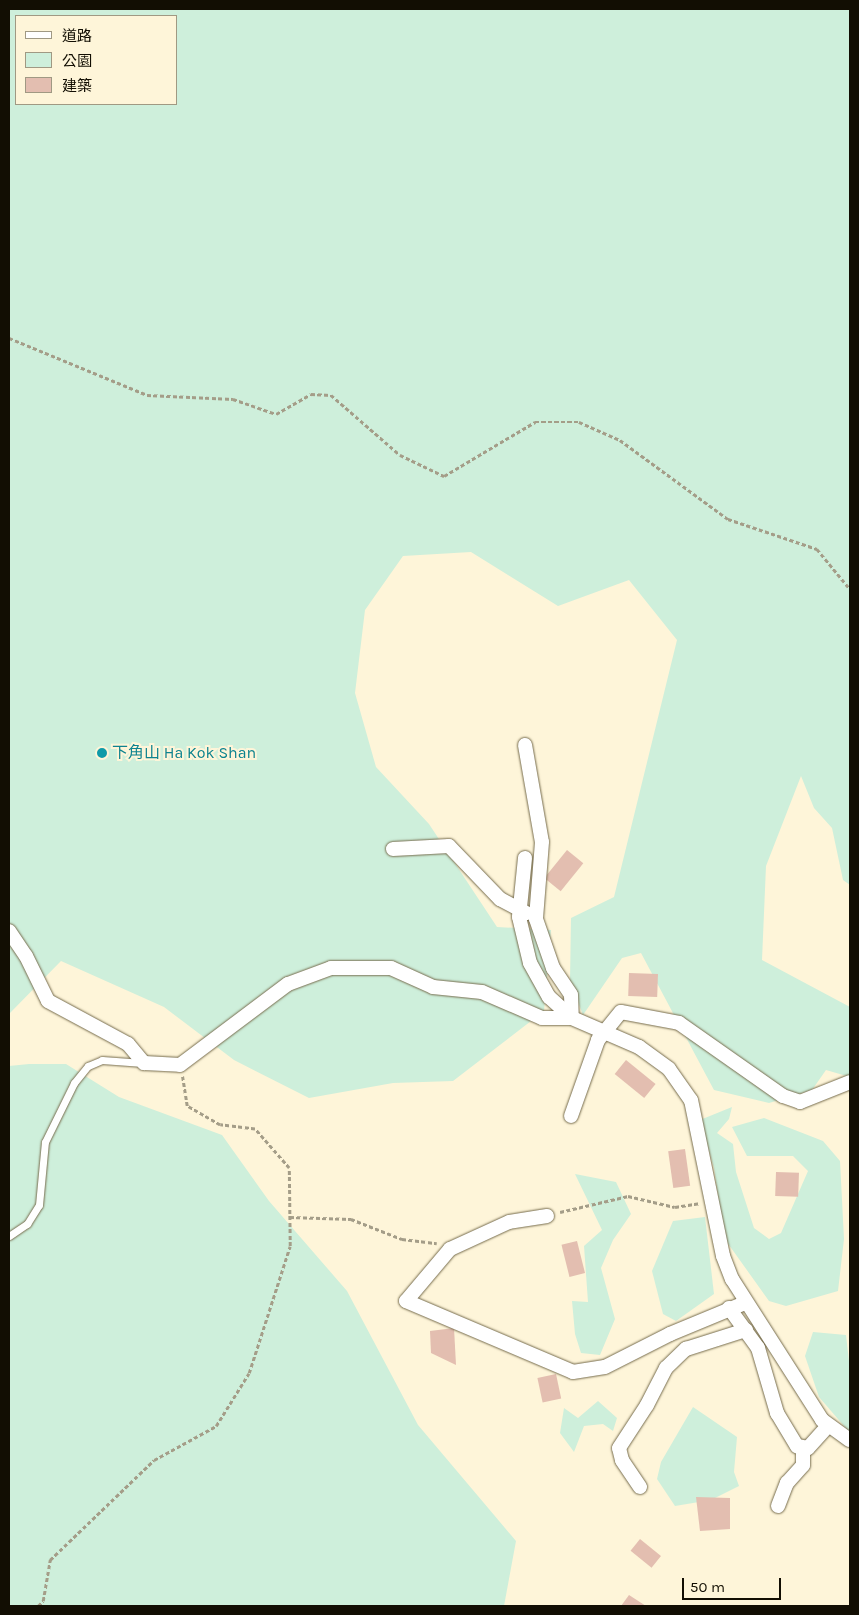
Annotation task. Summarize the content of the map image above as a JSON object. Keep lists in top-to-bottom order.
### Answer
{
  "places": ["下角山 Ha Kok Shan"],
  "legend": ["道路", "公園", "建築"],
  "scale_bar": "50 m"
}
